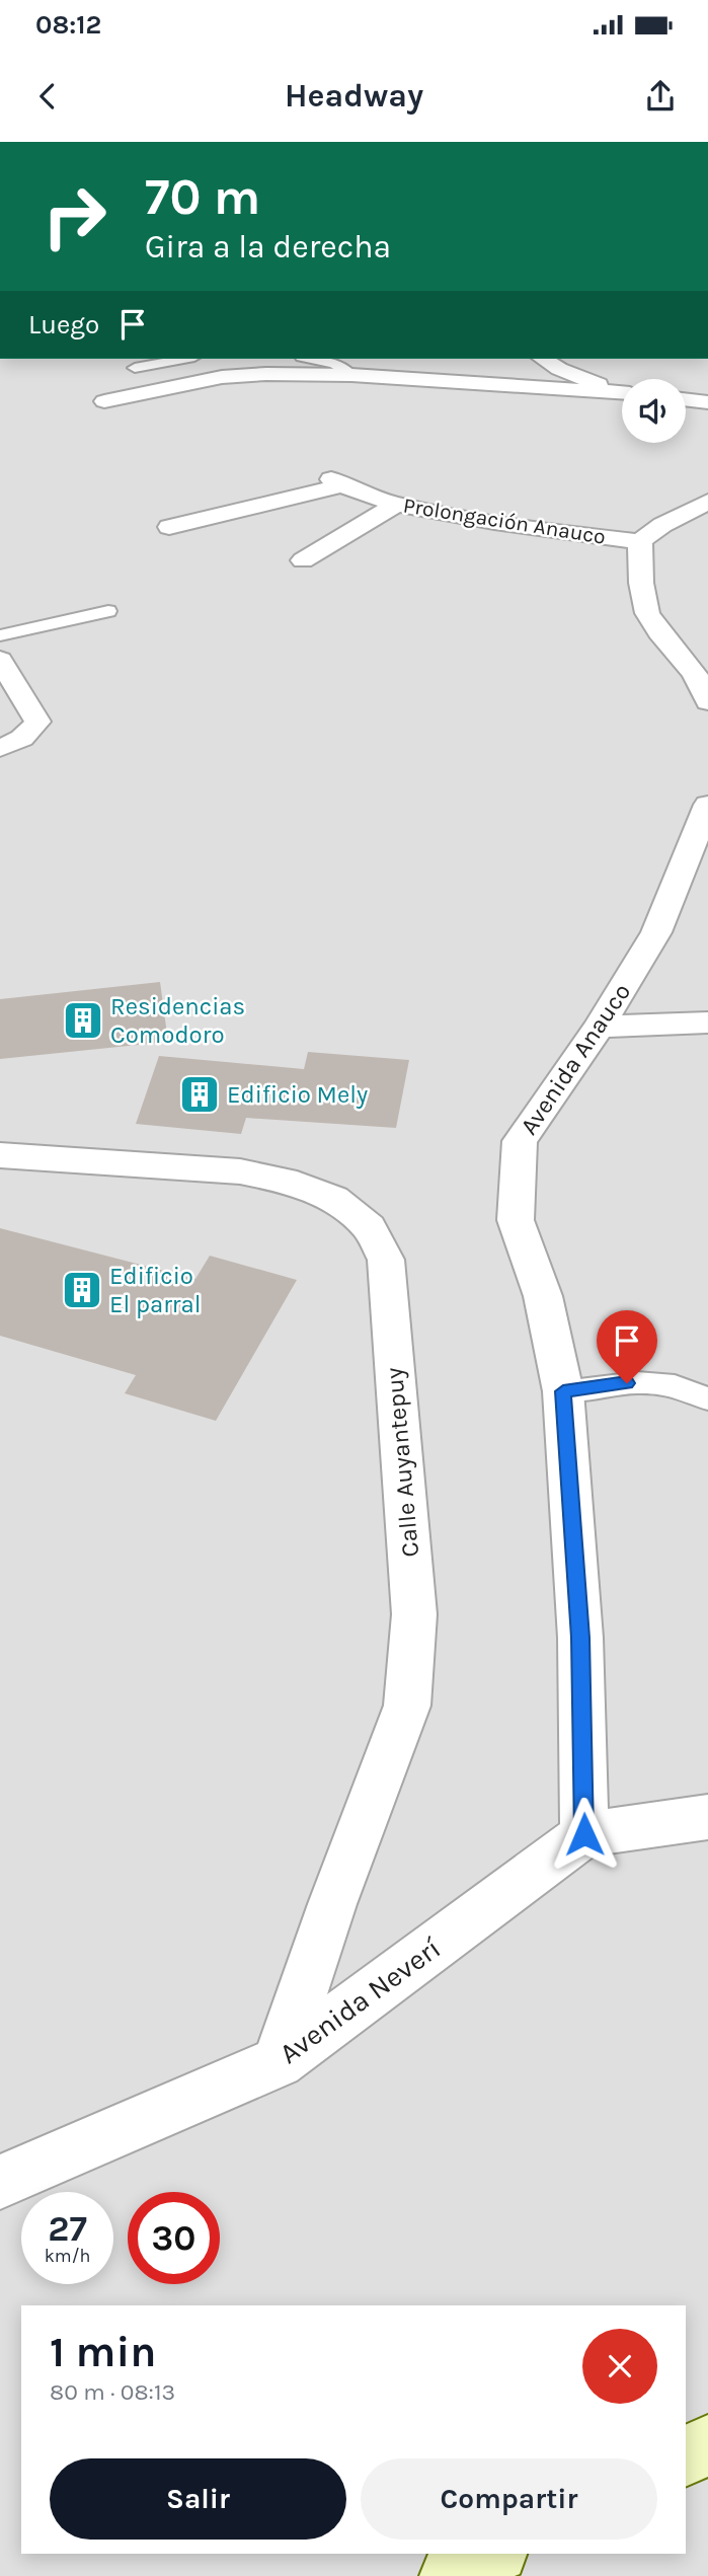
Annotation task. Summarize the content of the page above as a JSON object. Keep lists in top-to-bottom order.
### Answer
{
  "streets": {
    "street": [
      "Prolongación Anauco",
      "Avenida Anauco",
      "Calle Auyantepuy",
      "Avenida Neverí"
    ]
  },
  "crossings": [
    ["Avenida Anauco", "Avenida Neverí"],
    ["Calle Auyantepuy", "Avenida Neverí"]
  ],
  "places": {
    "building": ["Residencias Comodoro", "Edificio Mely", "Edificio El parral"]
  },
  "page": {
    "status": "08:12",
    "header": "Headway",
    "turn": ["70 m", "Gira a la derecha"],
    "then": "Luego",
    "speed": "27 km/h",
    "limit": "30",
    "heading": ["1 min", "80 m · 08:13"],
    "buttons": ["Salir", "Compartir"]
  }
}
